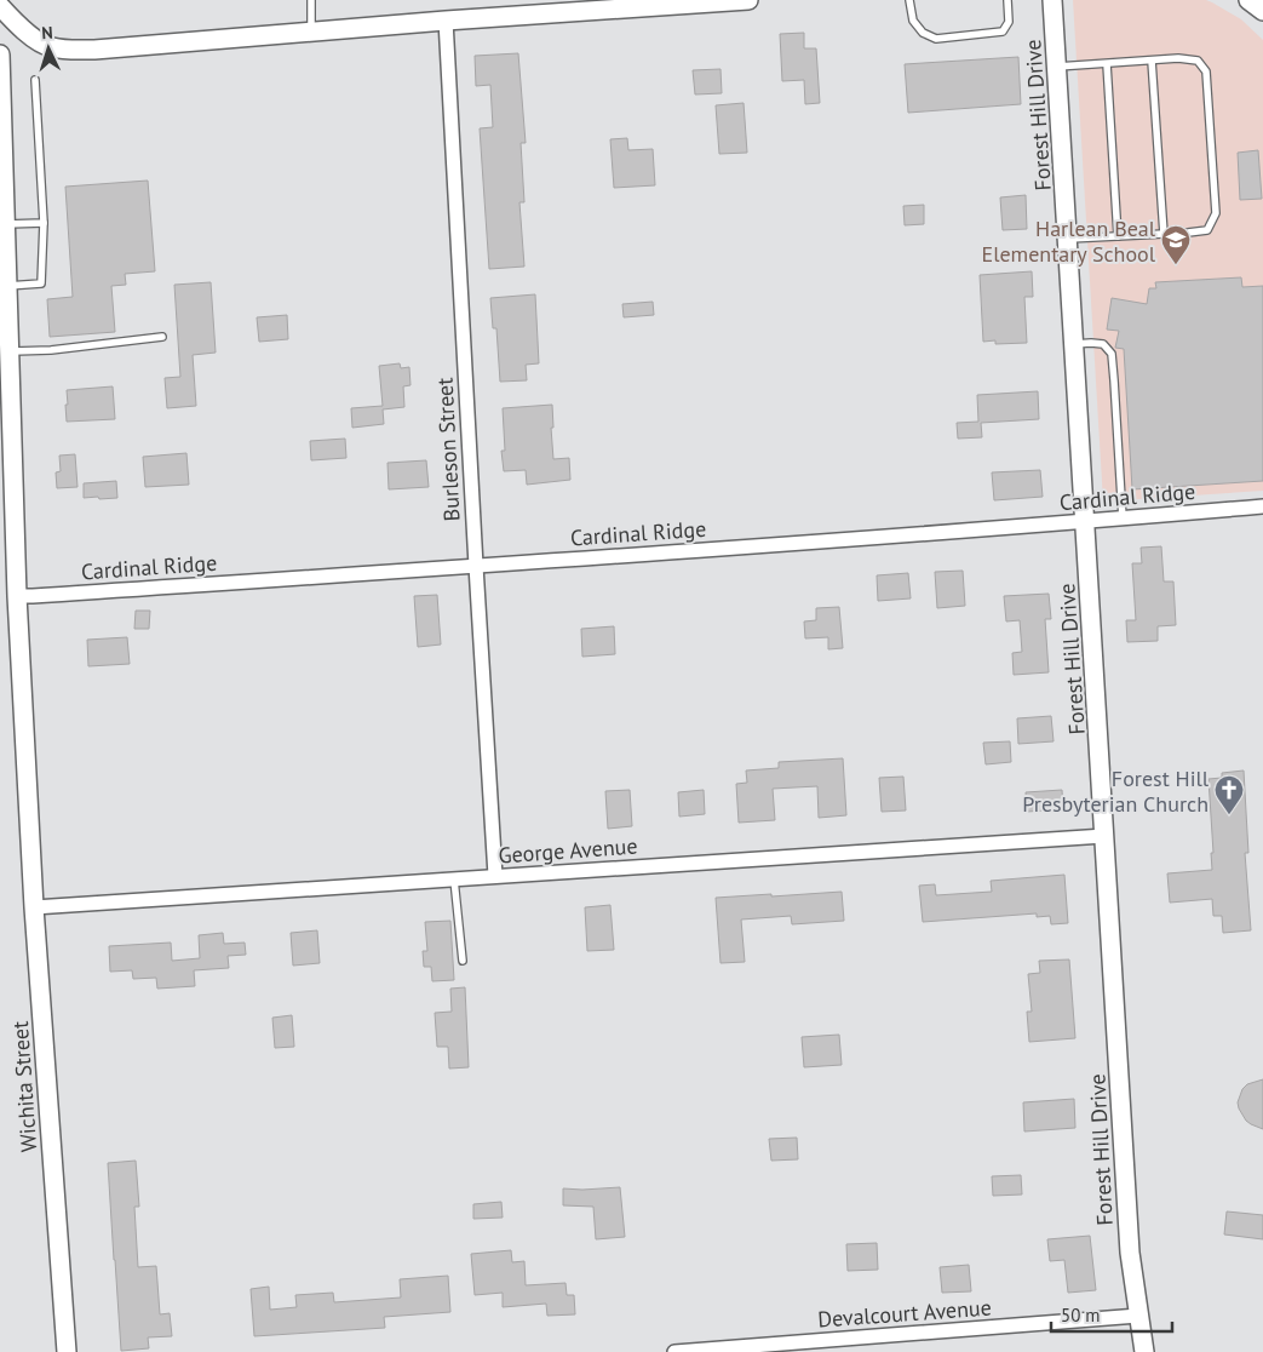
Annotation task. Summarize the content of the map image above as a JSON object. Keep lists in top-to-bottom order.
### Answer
{
  "streets": {
    "street": [
      "Forest Hill Drive",
      "Burleson Street",
      "Cardinal Ridge",
      "George Avenue",
      "Wichita Street",
      "Devalcourt Avenue"
    ]
  },
  "crossings": [
    ["Forest Hill Drive", "Cardinal Ridge"],
    ["Forest Hill Drive", "George Avenue"],
    ["Forest Hill Drive", "Devalcourt Avenue"],
    ["Burleson Street", "Cardinal Ridge"],
    ["Burleson Street", "George Avenue"],
    ["Cardinal Ridge", "Wichita Street"],
    ["George Avenue", "Wichita Street"]
  ],
  "places": {
    "school or university": ["Harlean Beal Elementary School"],
    "church": ["Forest Hill Presbyterian Church"]
  },
  "scale_bar": "50 m",
  "north": "top"
}
